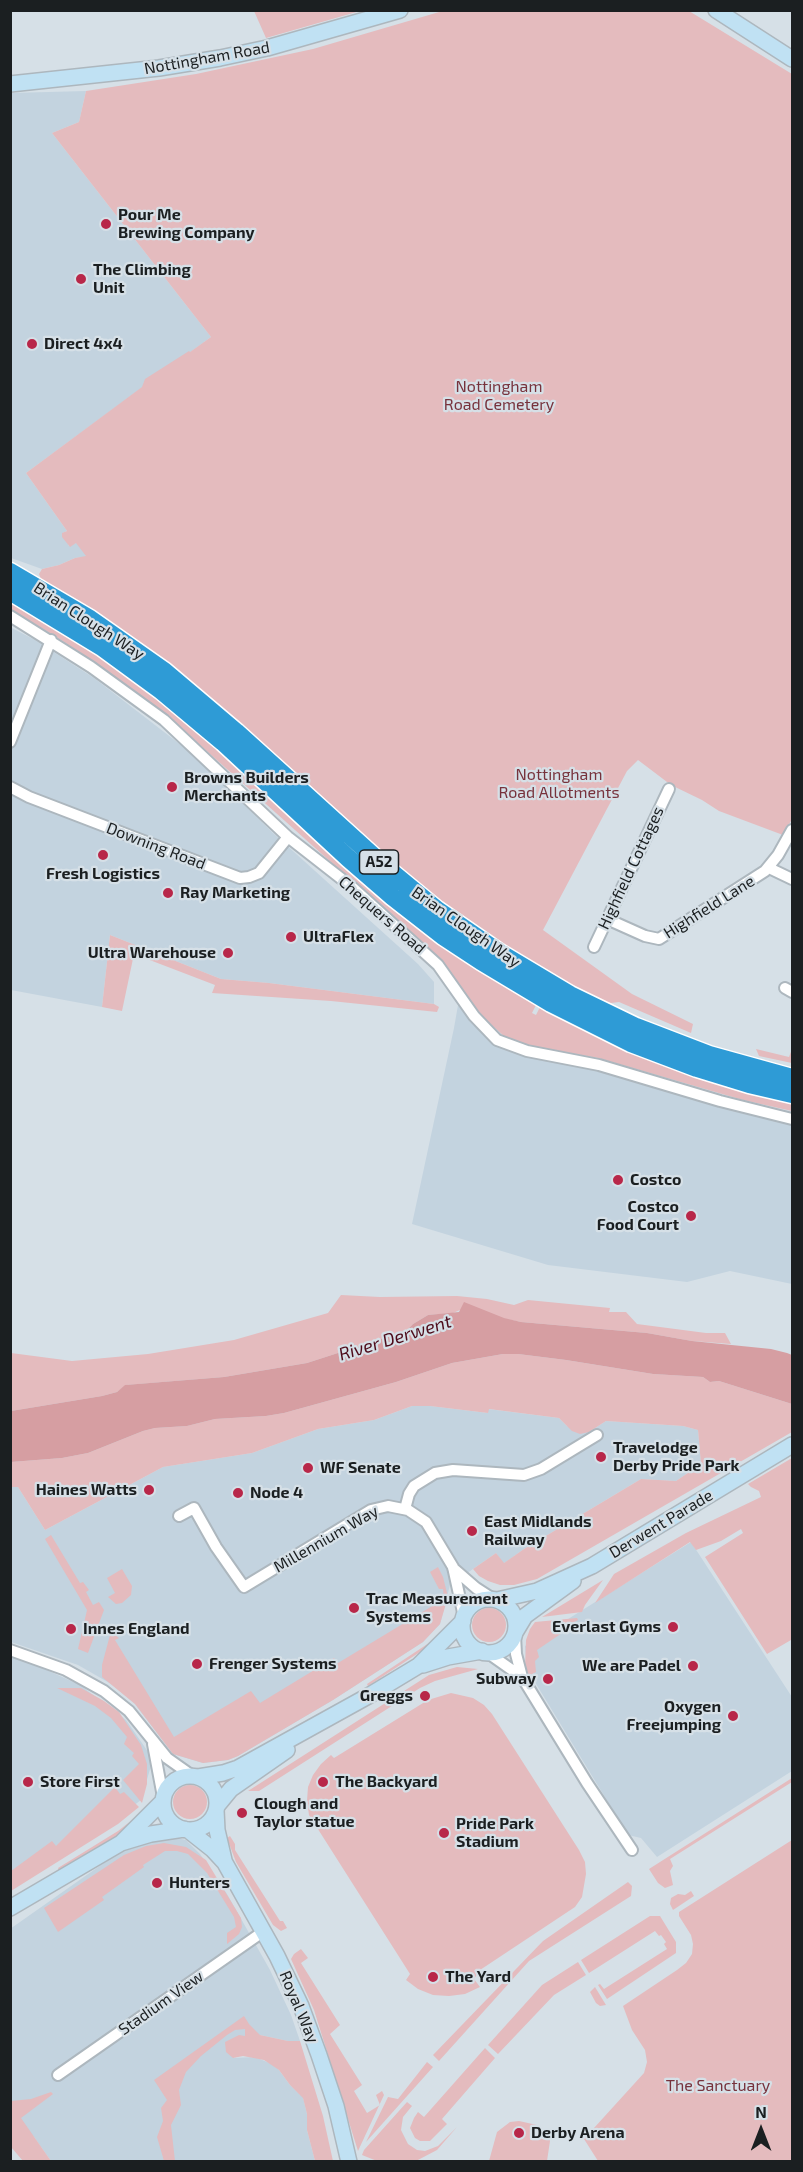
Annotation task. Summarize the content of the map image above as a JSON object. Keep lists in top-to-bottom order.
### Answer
{
  "streets": {
    "highway": ["Brian Clough Way", "A52"],
    "street": [
      "Nottingham Road",
      "Downing Road",
      "Highfield Cottages",
      "Highfield Lane",
      "Chequers Road",
      "Derwent Parade",
      "Millennium Way",
      "Stadium View",
      "Royal Way"
    ]
  },
  "crossings": [
    ["Downing Road", "Chequers Road"],
    ["Highfield Cottages", "Highfield Lane"],
    ["Stadium View", "Royal Way"]
  ],
  "water": ["River Derwent"],
  "parks": ["Nottingham Road Cemetery", "Nottingham Road Allotments", "The Sanctuary"],
  "places": [
    "Pour Me Brewing Company",
    "The Climbing Unit",
    "Direct 4x4",
    "Browns Builders Merchants",
    "Fresh Logistics",
    "Ray Marketing",
    "UltraFlex",
    "Ultra Warehouse",
    "Costco",
    "Costco Food Court",
    "Travelodge Derby Pride Park",
    "WF Senate",
    "Haines Watts",
    "Node 4",
    "East Midlands Railway",
    "Trac Measurement Systems",
    "Everlast Gyms",
    "Innes England",
    "Frenger Systems",
    "We are Padel",
    "Subway",
    "Greggs",
    "Oxygen Freejumping",
    "Store First",
    "The Backyard",
    "Clough and Taylor statue",
    "Pride Park Stadium",
    "Hunters",
    "The Yard",
    "Derby Arena"
  ],
  "north": "top"
}
